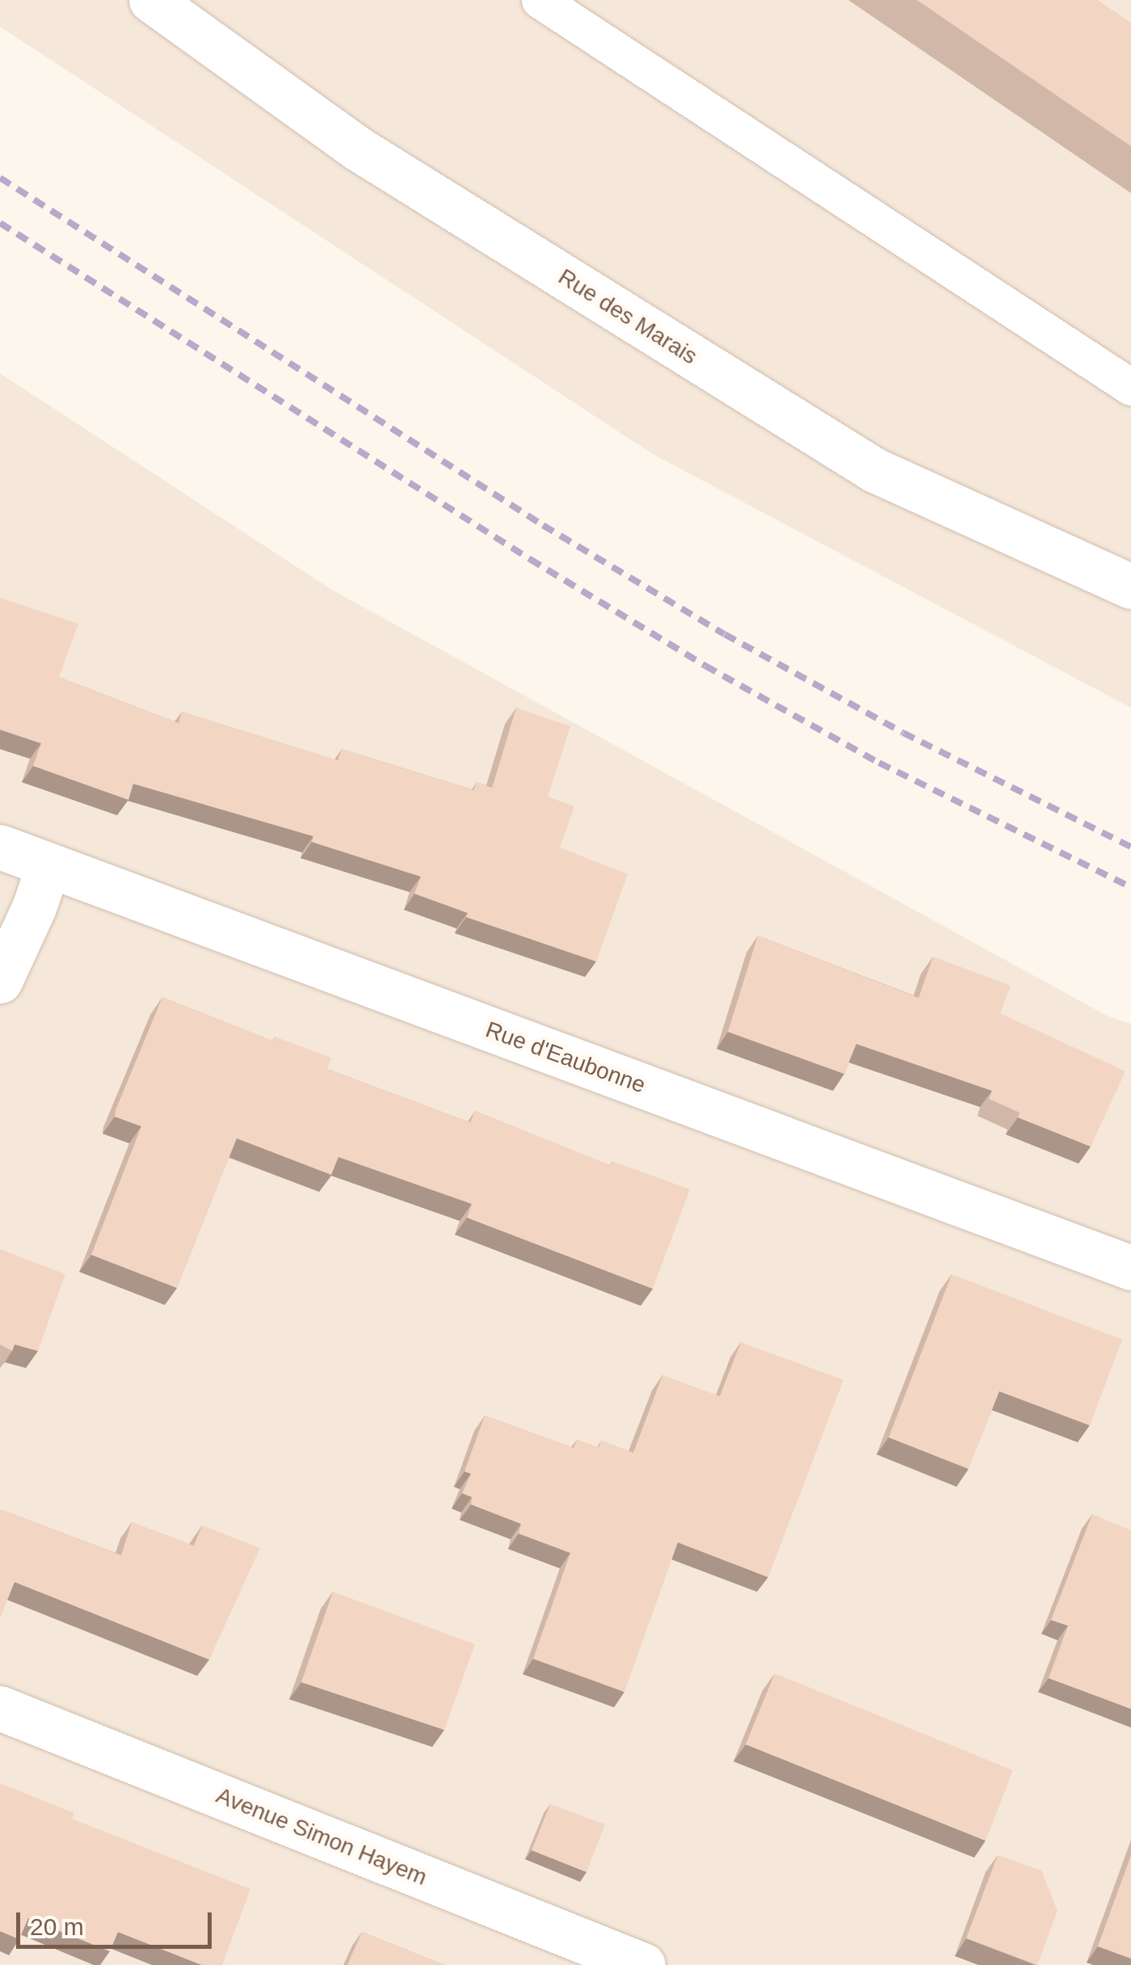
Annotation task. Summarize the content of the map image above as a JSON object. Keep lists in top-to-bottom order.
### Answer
{
  "streets": {
    "street": ["Rue des Marais", "Rue d'Eaubonne", "Avenue Simon Hayem"]
  },
  "scale_bar": "20 m"
}
